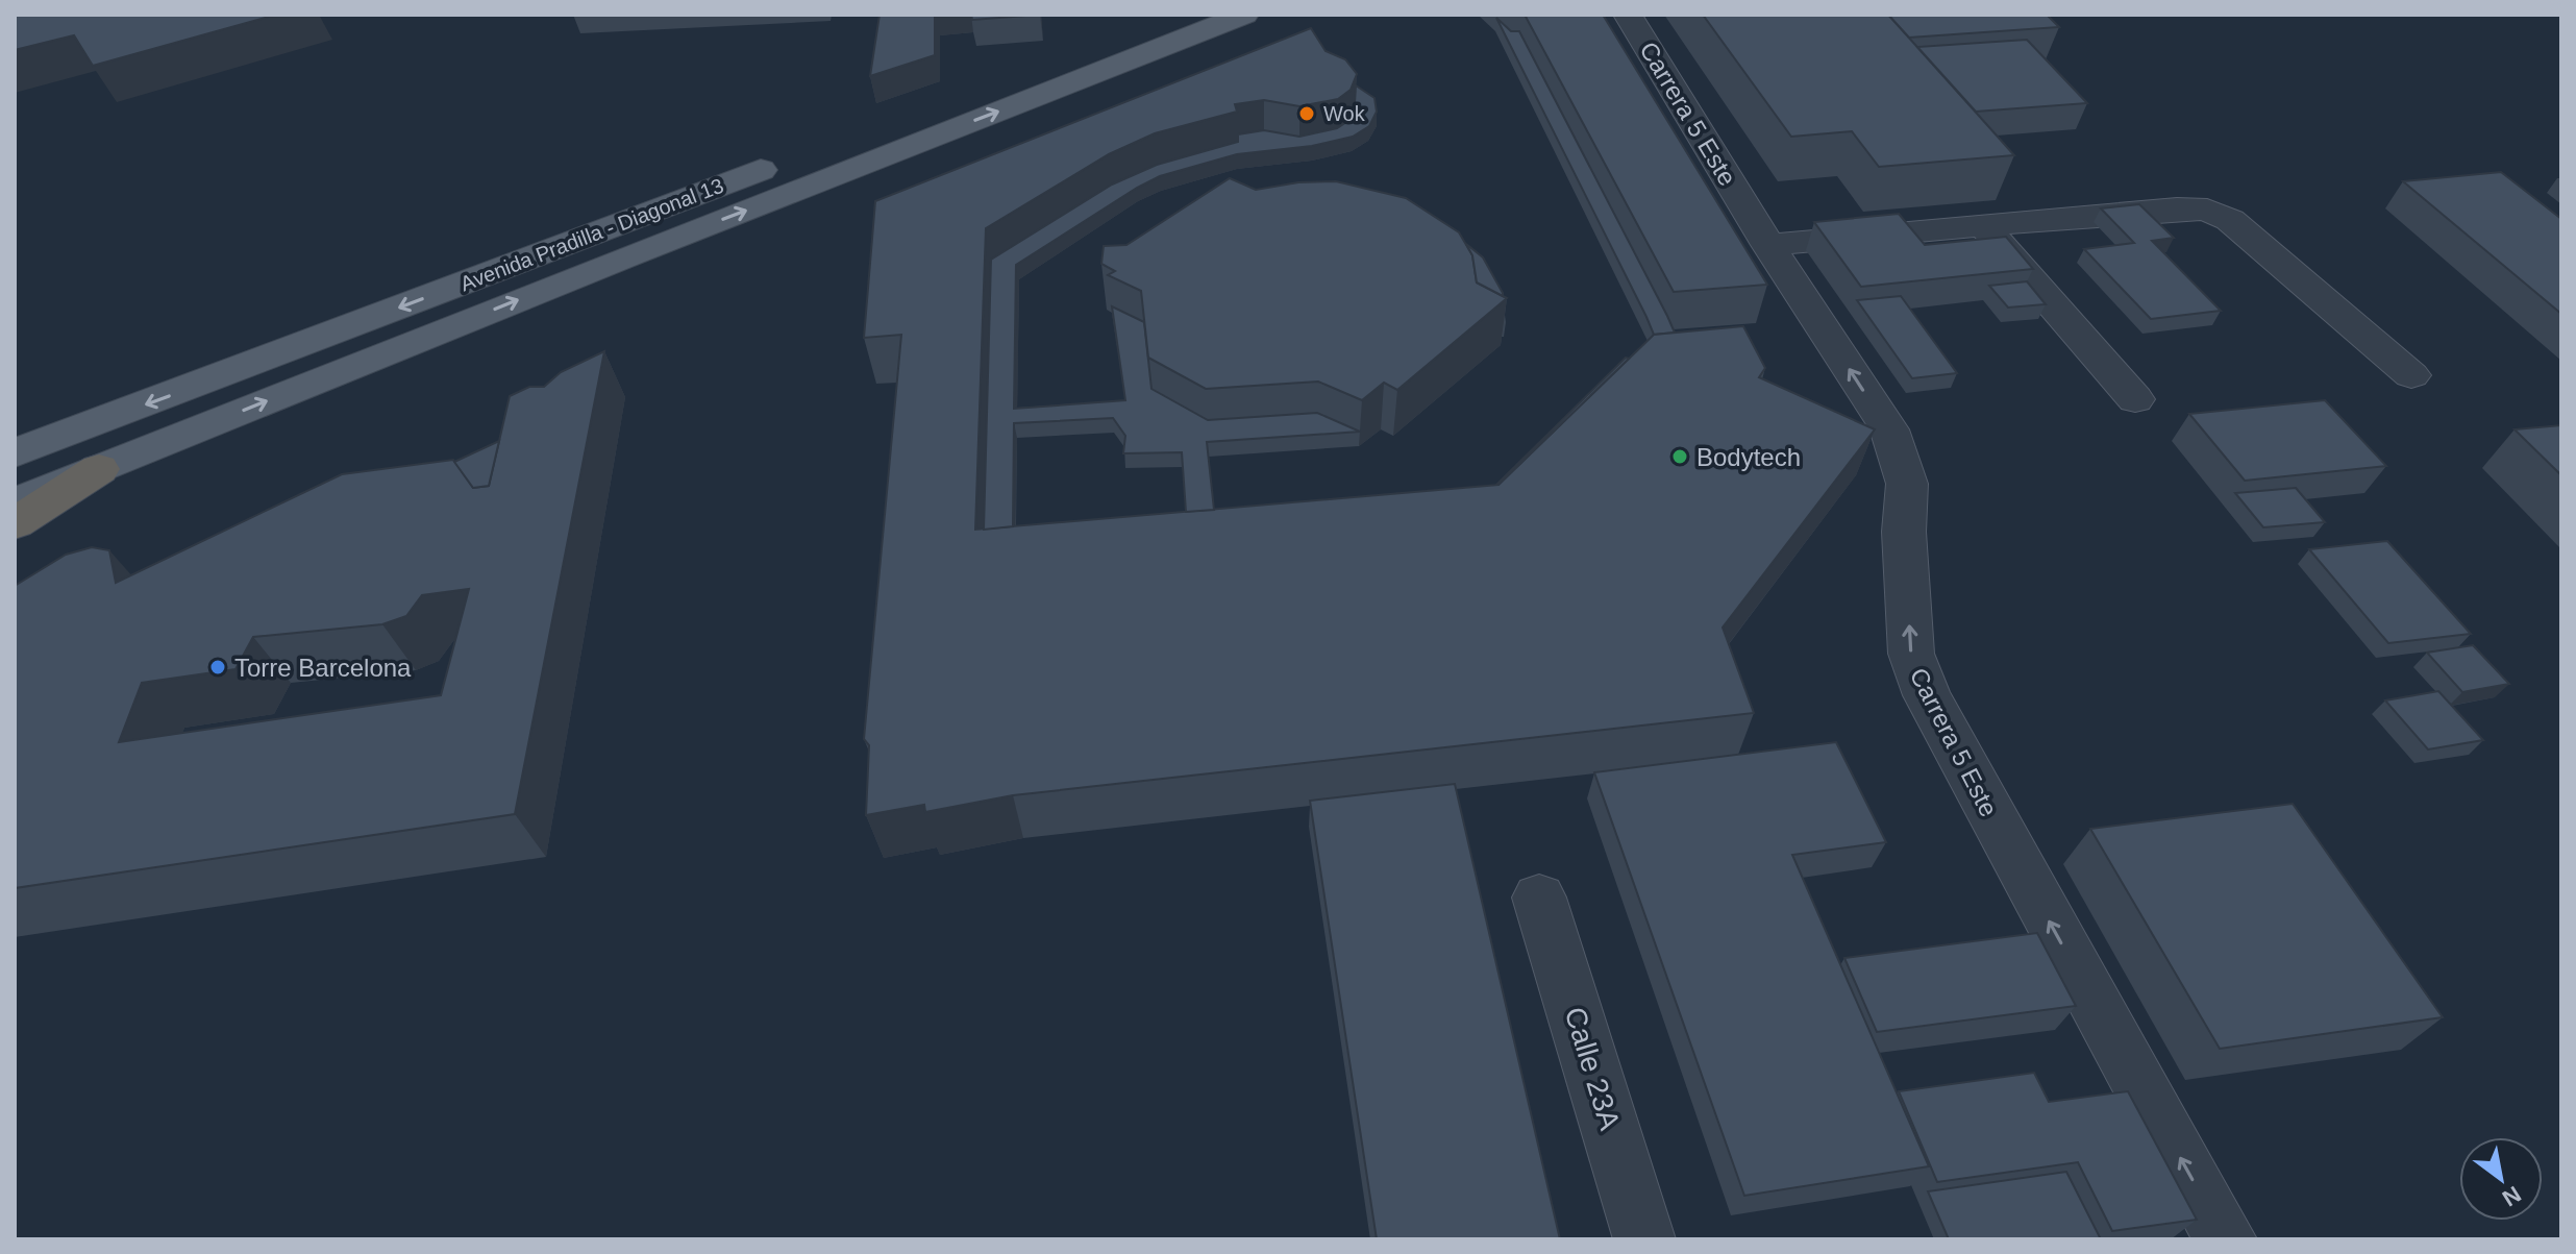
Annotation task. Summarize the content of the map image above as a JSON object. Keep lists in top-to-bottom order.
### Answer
{
  "streets": {
    "main road": ["Avenida Pradilla - Diagonal 13"],
    "street": ["Carrera 5 Este", "Calle 23A"]
  },
  "one_way": ["Carrera 5 Este"],
  "places": ["Wok", "Bodytech", "Torre Barcelona"],
  "north": "bottom right"
}
